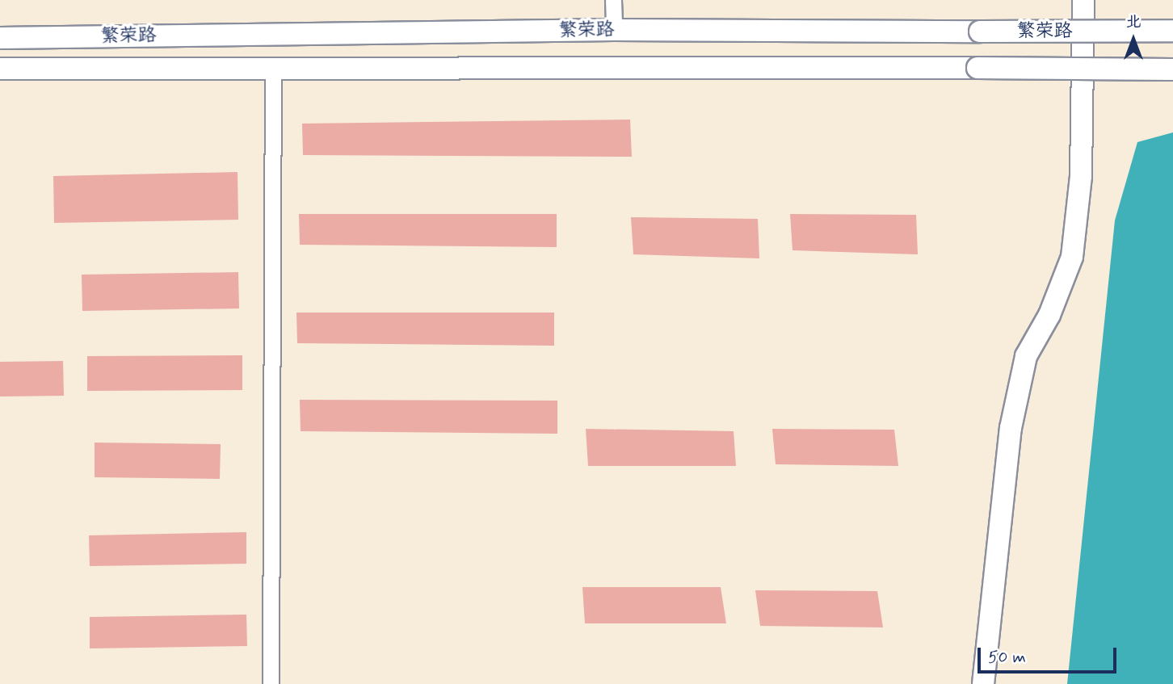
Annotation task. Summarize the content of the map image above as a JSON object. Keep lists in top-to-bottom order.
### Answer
{
  "streets": {
    "main road": ["繁荣路"]
  },
  "scale_bar": "50 m",
  "north": "top"
}
